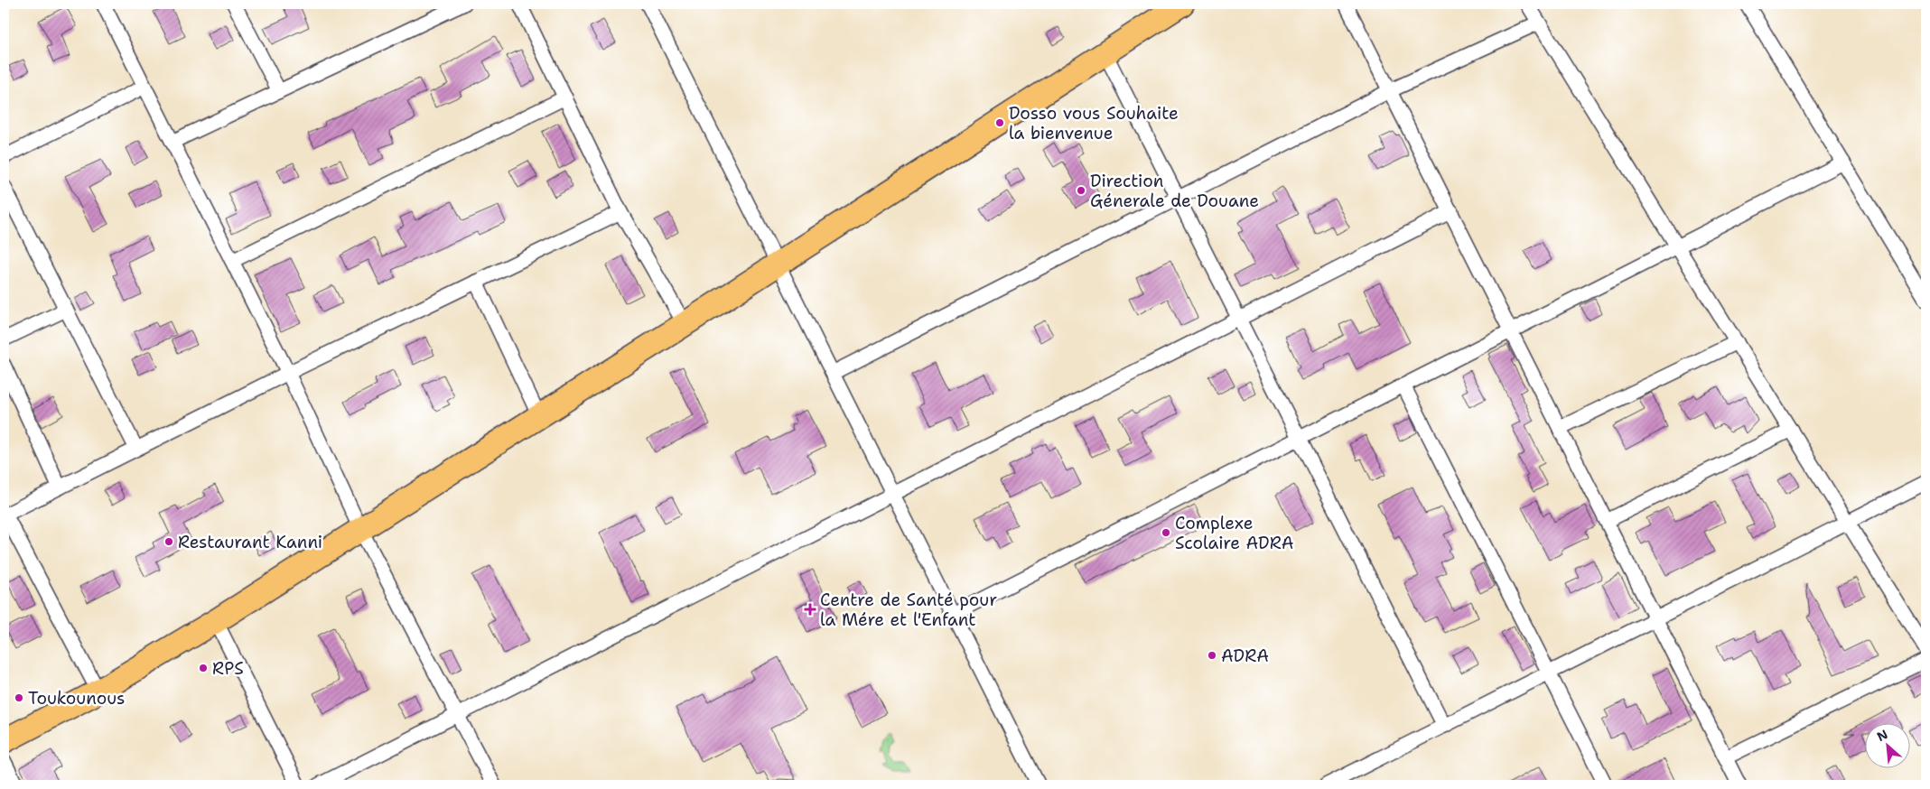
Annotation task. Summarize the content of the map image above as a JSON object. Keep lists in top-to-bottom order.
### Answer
{
  "places": {
    "other": [
      "Dosso vous Souhaite la bienvenue",
      "Direction Génerale de Douane",
      "Complexe Scolaire ADRA",
      "Restaurant Kanni",
      "ADRA",
      "RPS",
      "Toukounous"
    ],
    "health": ["Centre de Santé pour la Mére et l'Enfant"]
  },
  "north": "top left"
}
